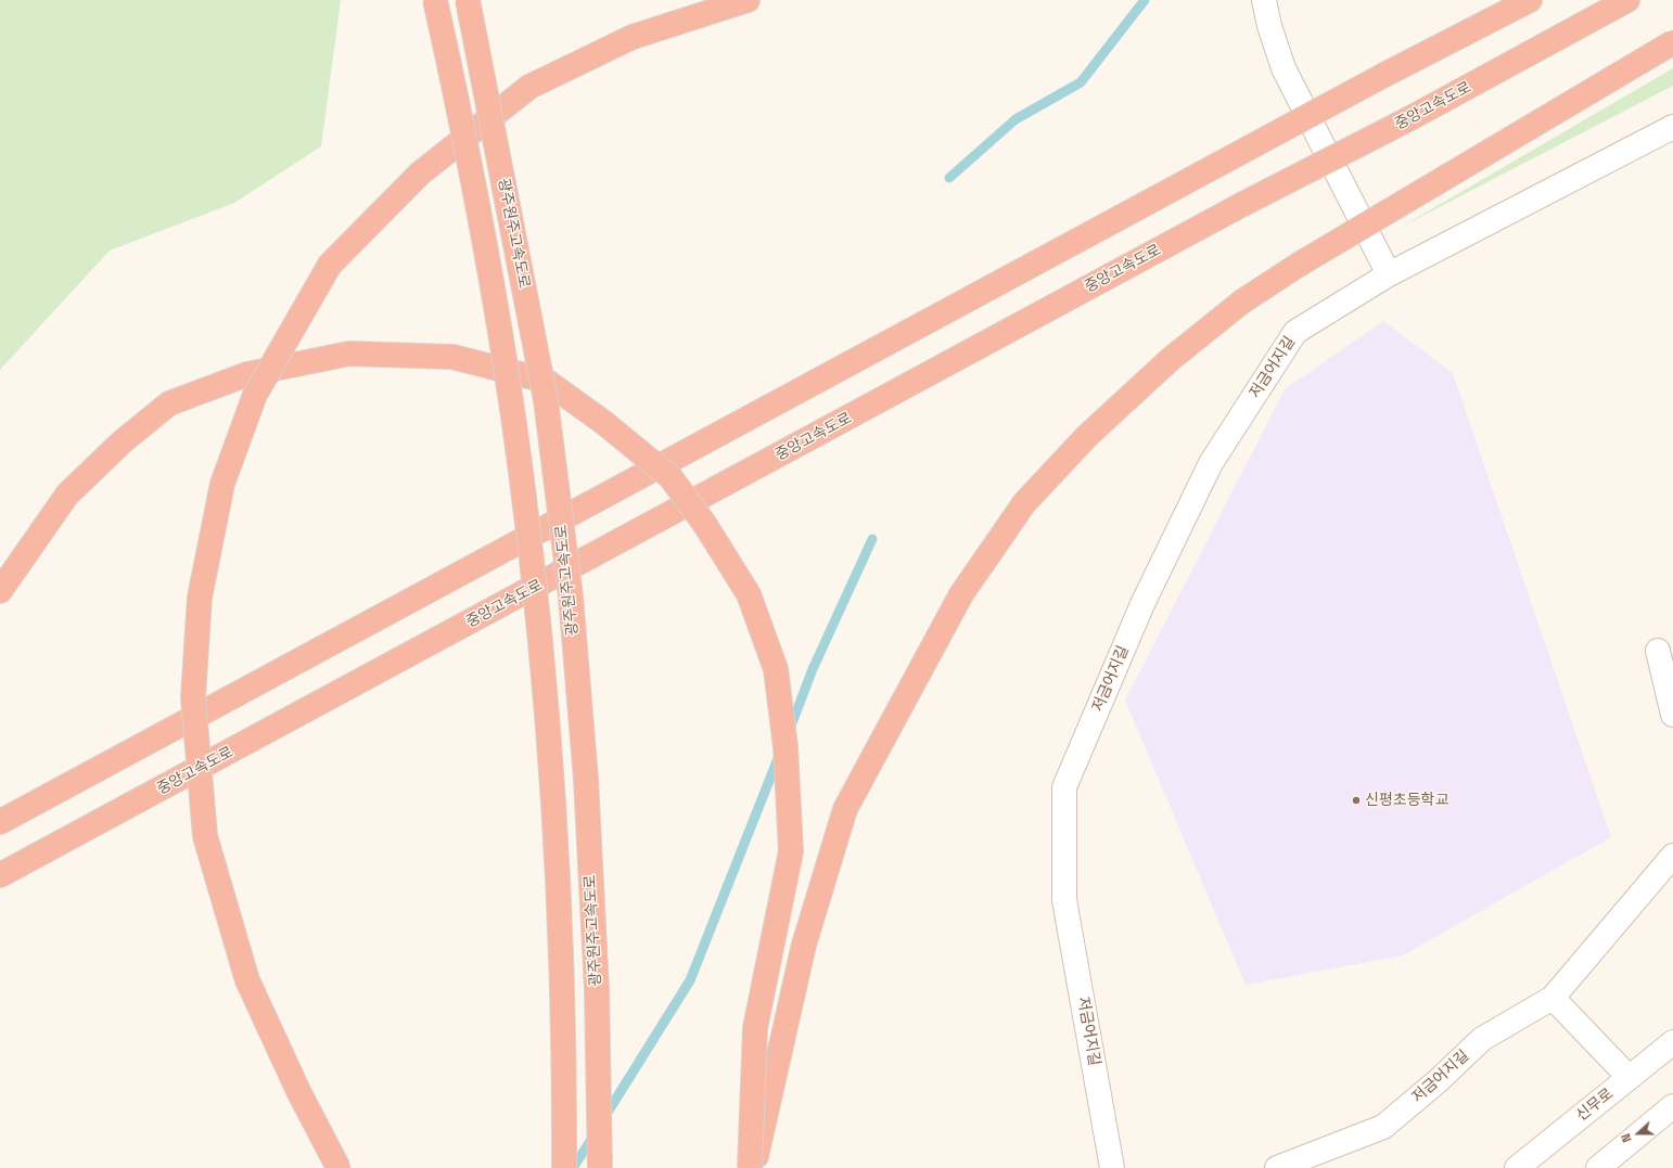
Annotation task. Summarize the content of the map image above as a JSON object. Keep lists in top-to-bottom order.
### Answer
{
  "streets": {
    "highway": ["중앙고속도로", "광주원주고속도로"],
    "street": ["저금어지길", "신무로"]
  },
  "places": ["신평초등학교"],
  "north": "left"
}
